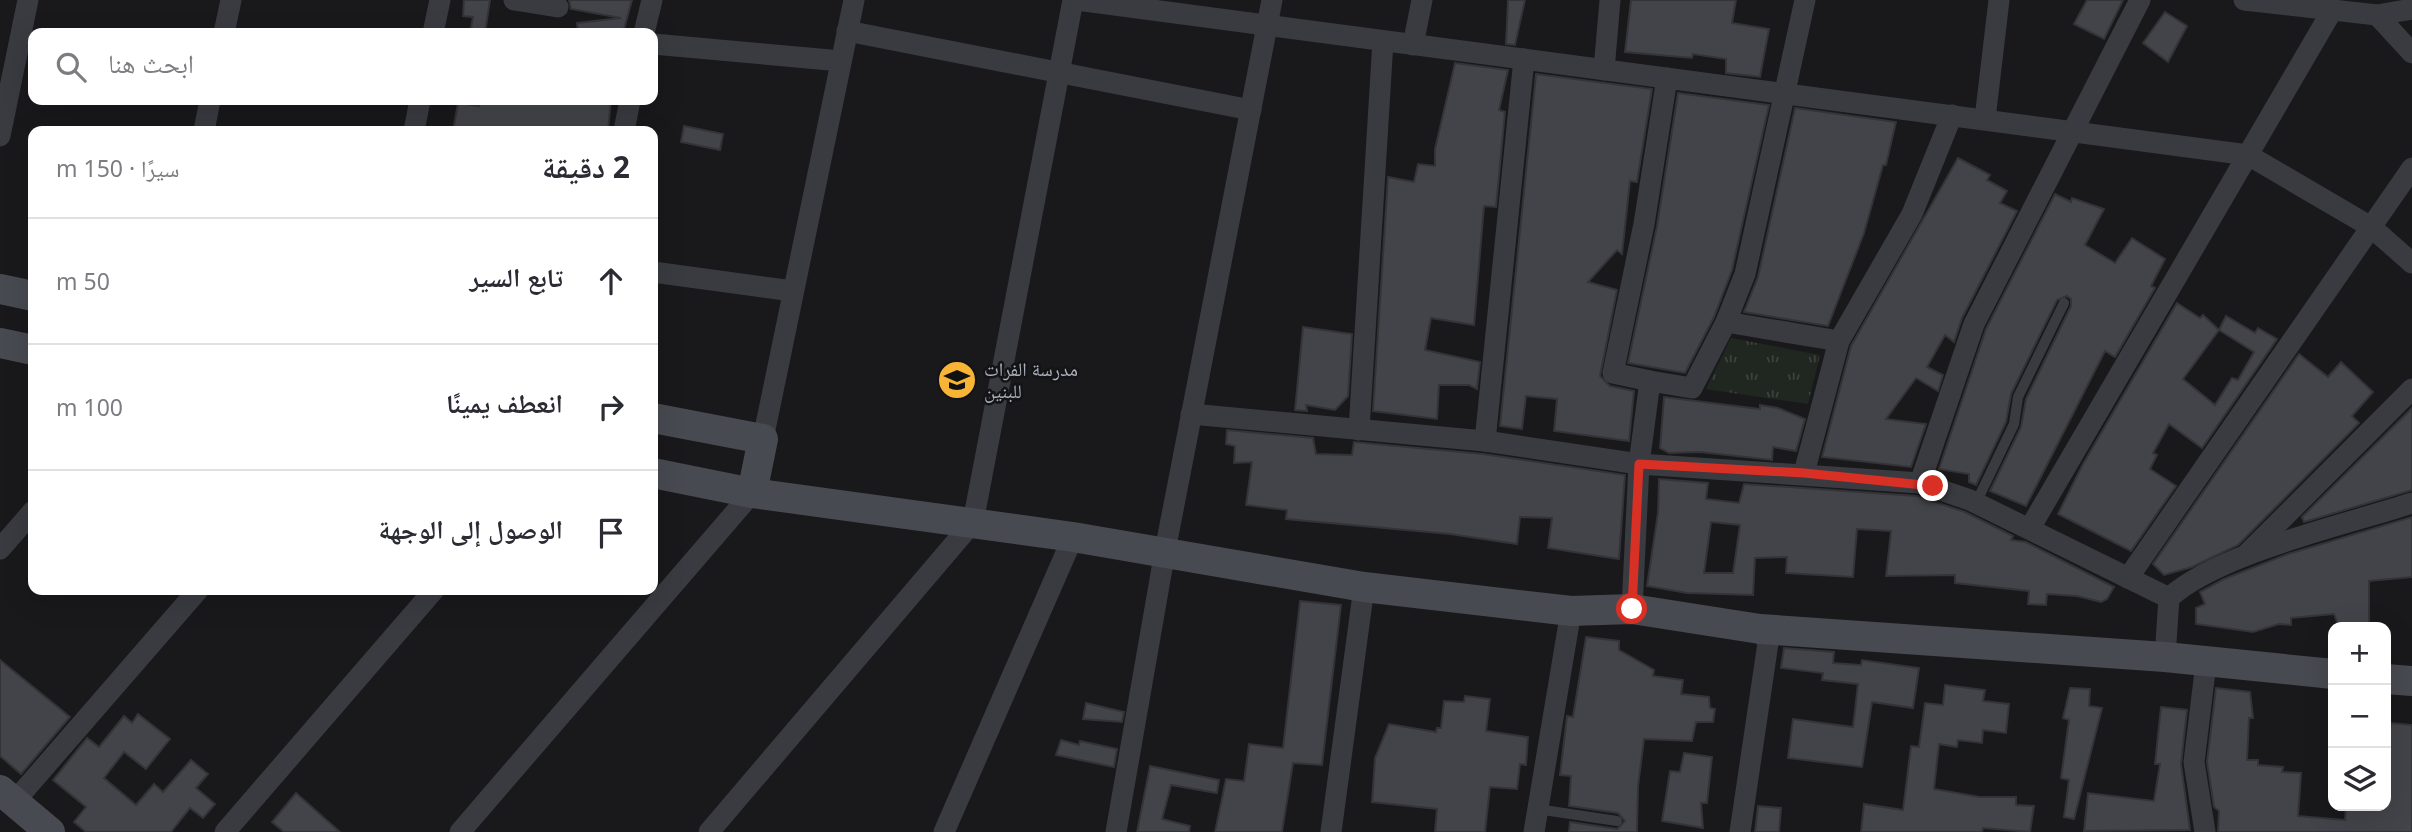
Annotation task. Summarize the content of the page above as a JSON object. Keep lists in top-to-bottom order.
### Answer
{
  "places": {
    "school or university": ["مدرسة الفرات للبنين"]
  },
  "page": {
    "search": "ابحث هنا",
    "heading": ["2 دقيقة", "سيرًا · 150 m"],
    "list": [
      ["تابع السير", "50 m"],
      ["انعطف يمينًا", "100 m"],
      "الوصول إلى الوجهة"
    ],
    "map_buttons": ["+", "−"]
  }
}
